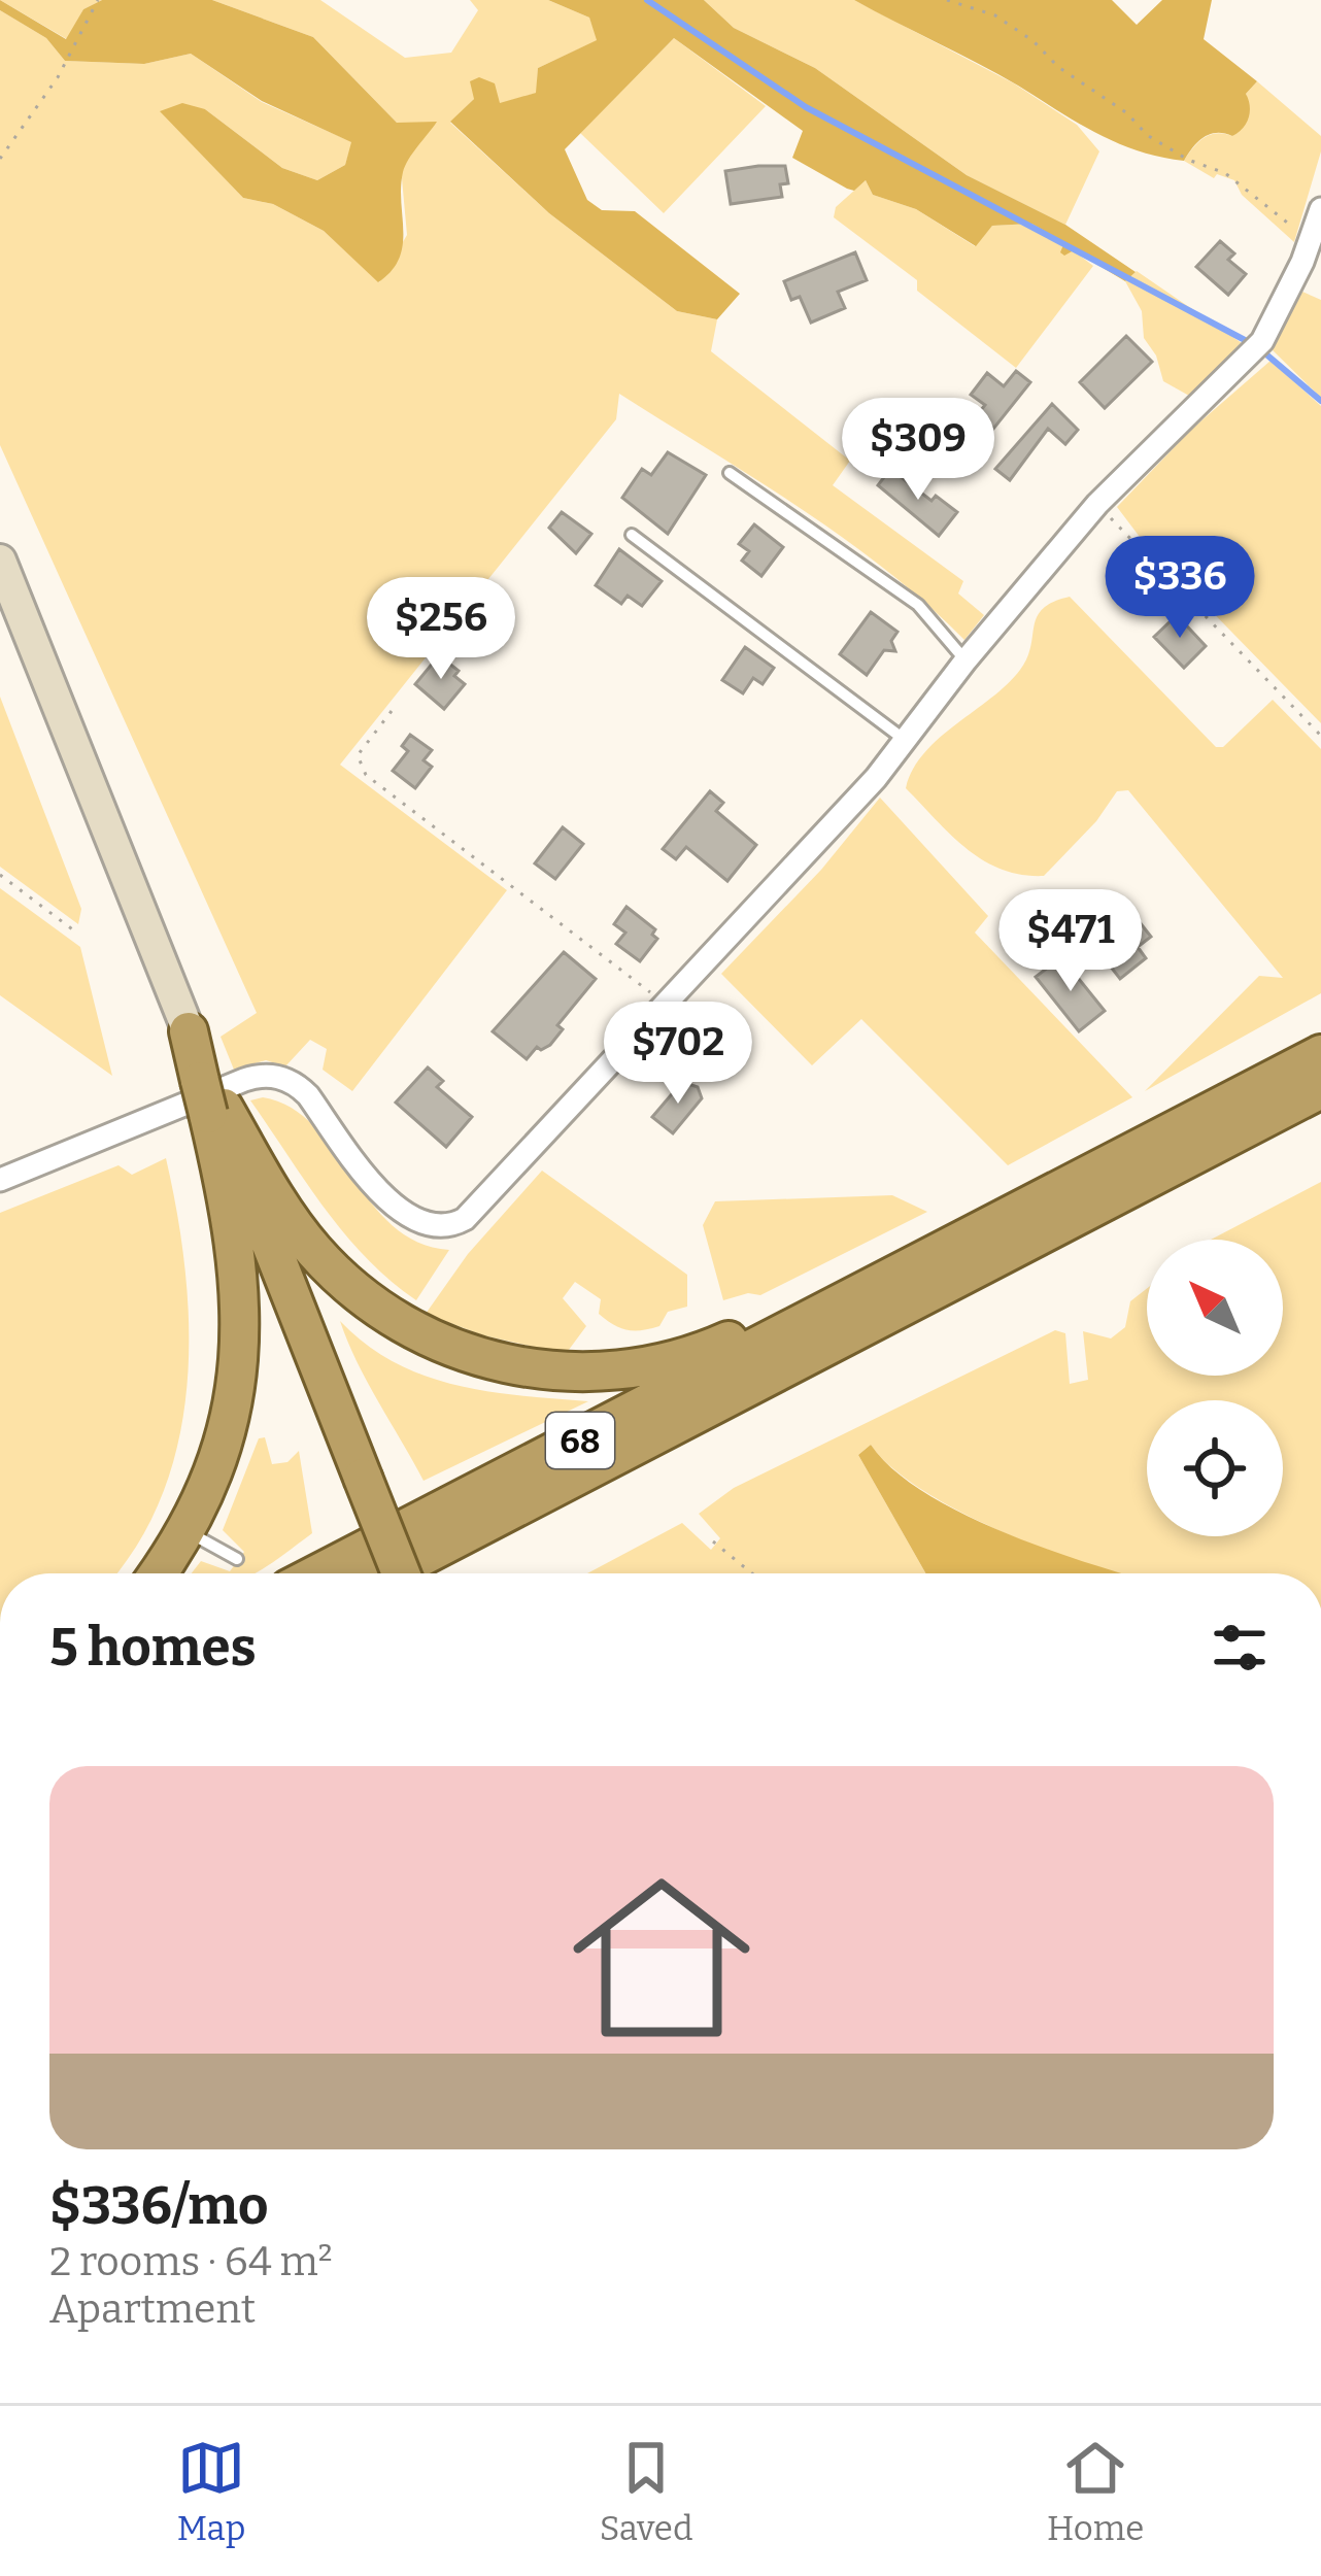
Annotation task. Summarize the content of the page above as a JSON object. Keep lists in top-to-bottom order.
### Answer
{
  "streets": {
    "highway": ["68"]
  },
  "north": "top left",
  "page": {
    "price": [
      "$309",
      "$336",
      "$256",
      "$471",
      "$702"
    ],
    "heading": "5 homes",
    "list": [
      {
        "name": "$336/mo",
        "note": "2 rooms · 64 m² · Apartment"
      }
    ],
    "tabs": ["Map", "Saved", "Home"]
  }
}
